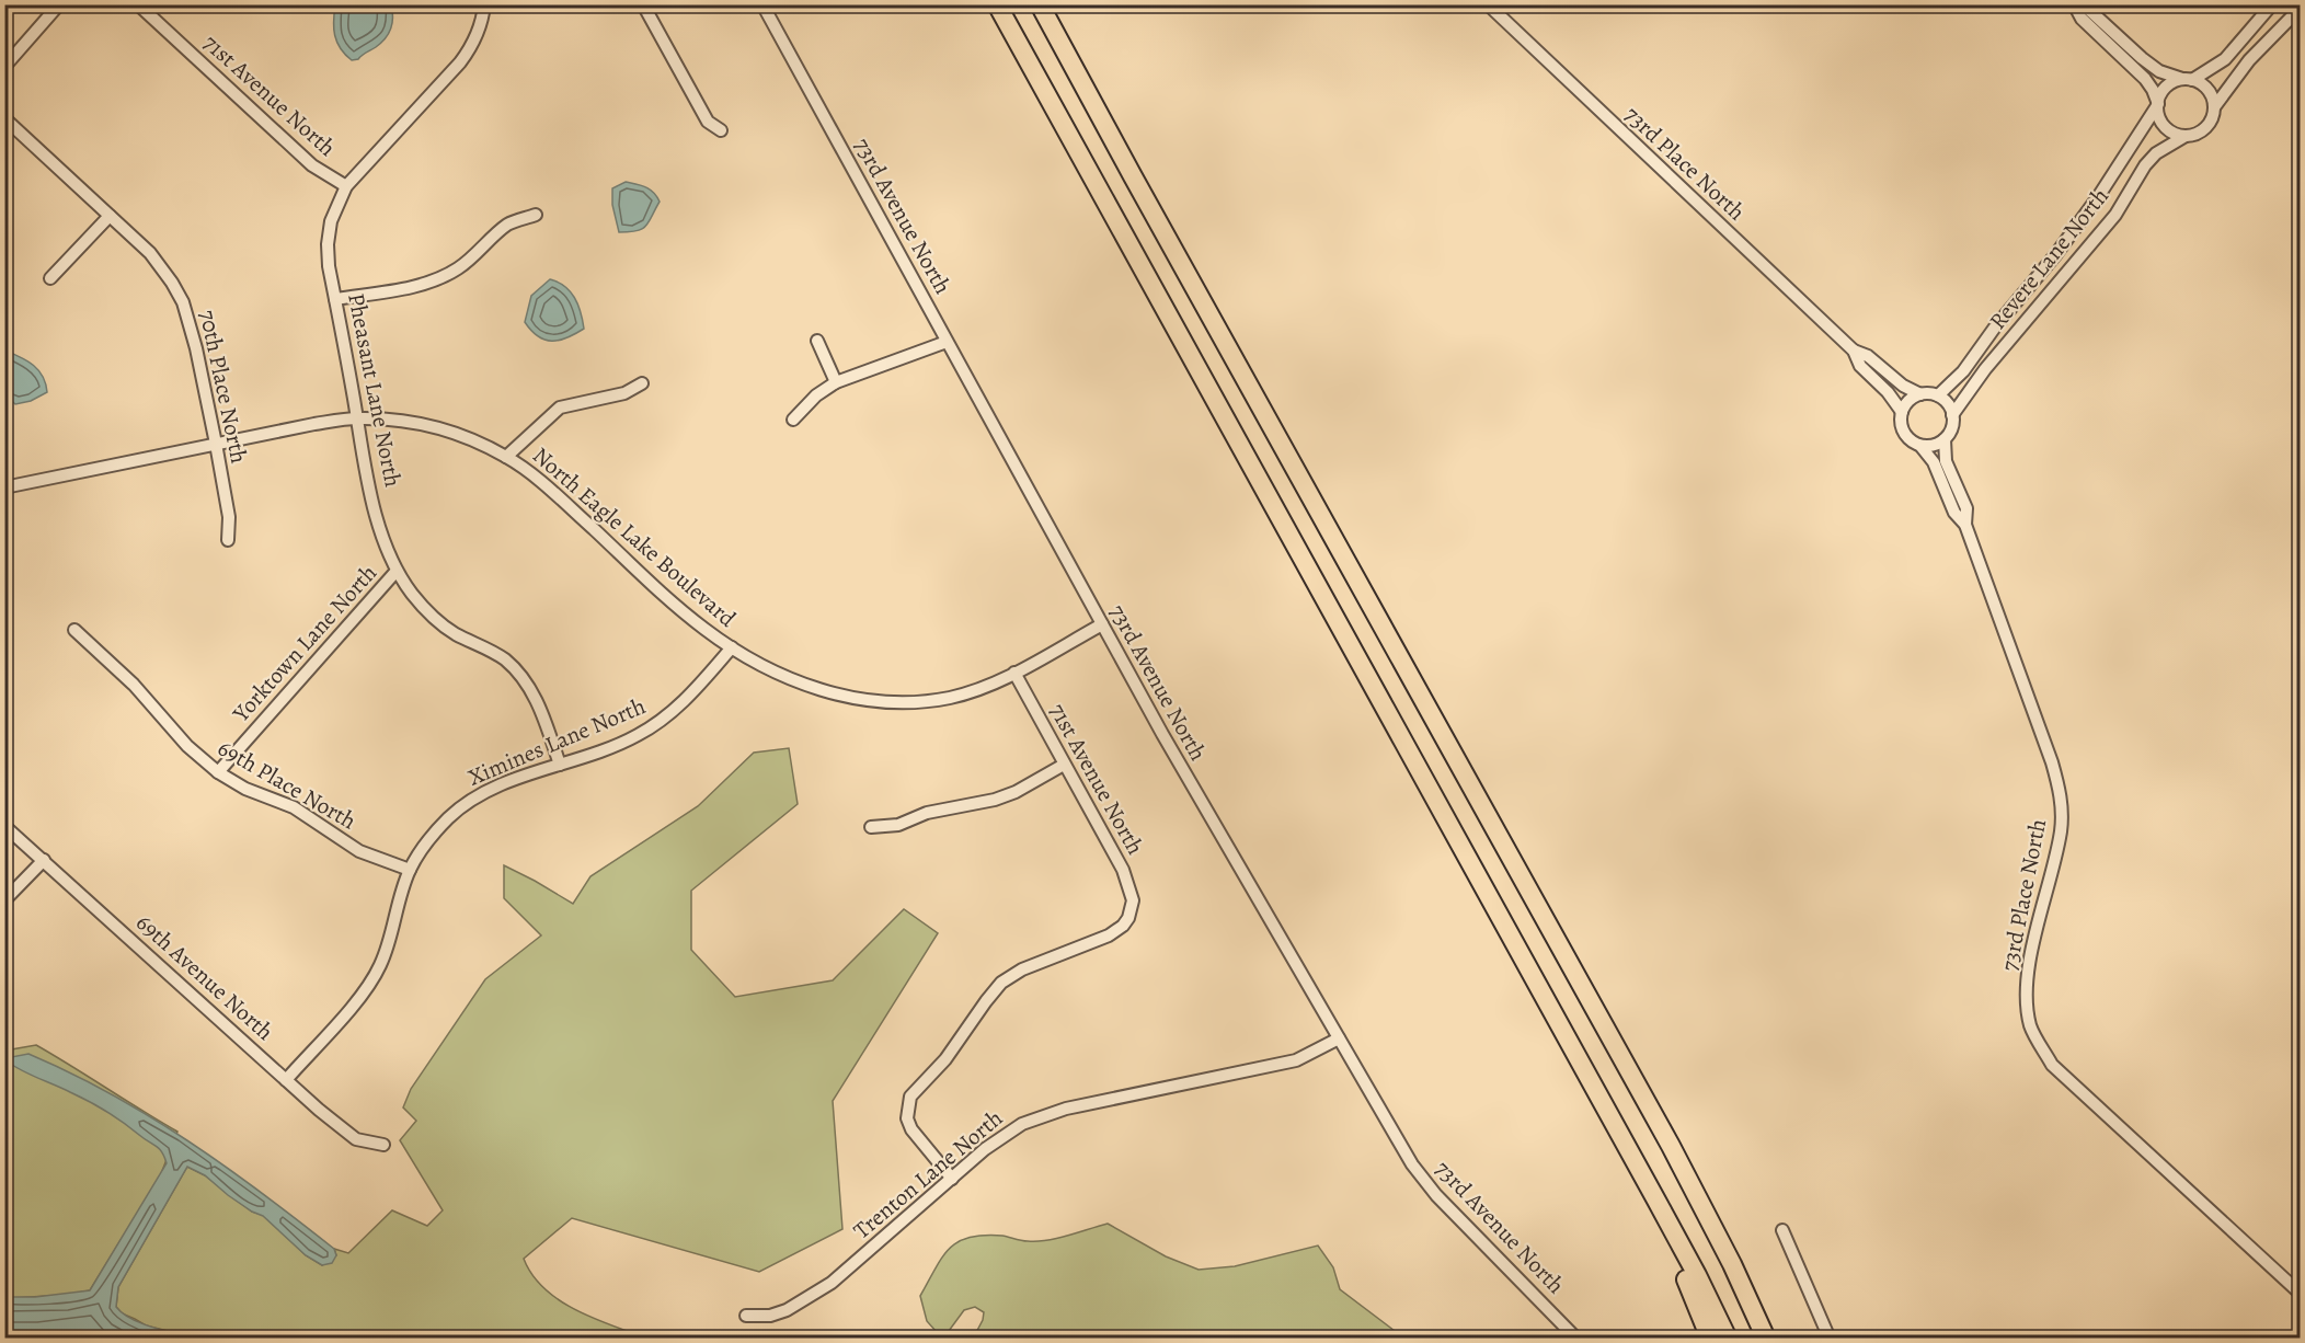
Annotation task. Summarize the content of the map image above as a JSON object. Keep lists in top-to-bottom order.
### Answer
{
  "streets": {
    "street": [
      "71st Avenue North",
      "73rd Place North",
      "73rd Avenue North",
      "Revere Lane North",
      "70th Place North",
      "Pheasant Lane North",
      "North Eagle Lake Boulevard",
      "Yorktown Lane North",
      "Ximines Lane North",
      "69th Place North",
      "69th Avenue North",
      "Trenton Lane North"
    ]
  },
  "crossings": [
    ["71st Avenue North", "Pheasant Lane North"],
    ["71st Avenue North", "North Eagle Lake Boulevard"],
    ["71st Avenue North", "Trenton Lane North"],
    ["73rd Place North", "Revere Lane North"],
    ["73rd Avenue North", "North Eagle Lake Boulevard"],
    ["73rd Avenue North", "Trenton Lane North"],
    ["70th Place North", "North Eagle Lake Boulevard"],
    ["Pheasant Lane North", "North Eagle Lake Boulevard"],
    ["Pheasant Lane North", "Yorktown Lane North"],
    ["Pheasant Lane North", "Ximines Lane North"],
    ["North Eagle Lake Boulevard", "Ximines Lane North"],
    ["Yorktown Lane North", "69th Place North"],
    ["Ximines Lane North", "69th Place North"],
    ["Ximines Lane North", "69th Avenue North"]
  ]
}
